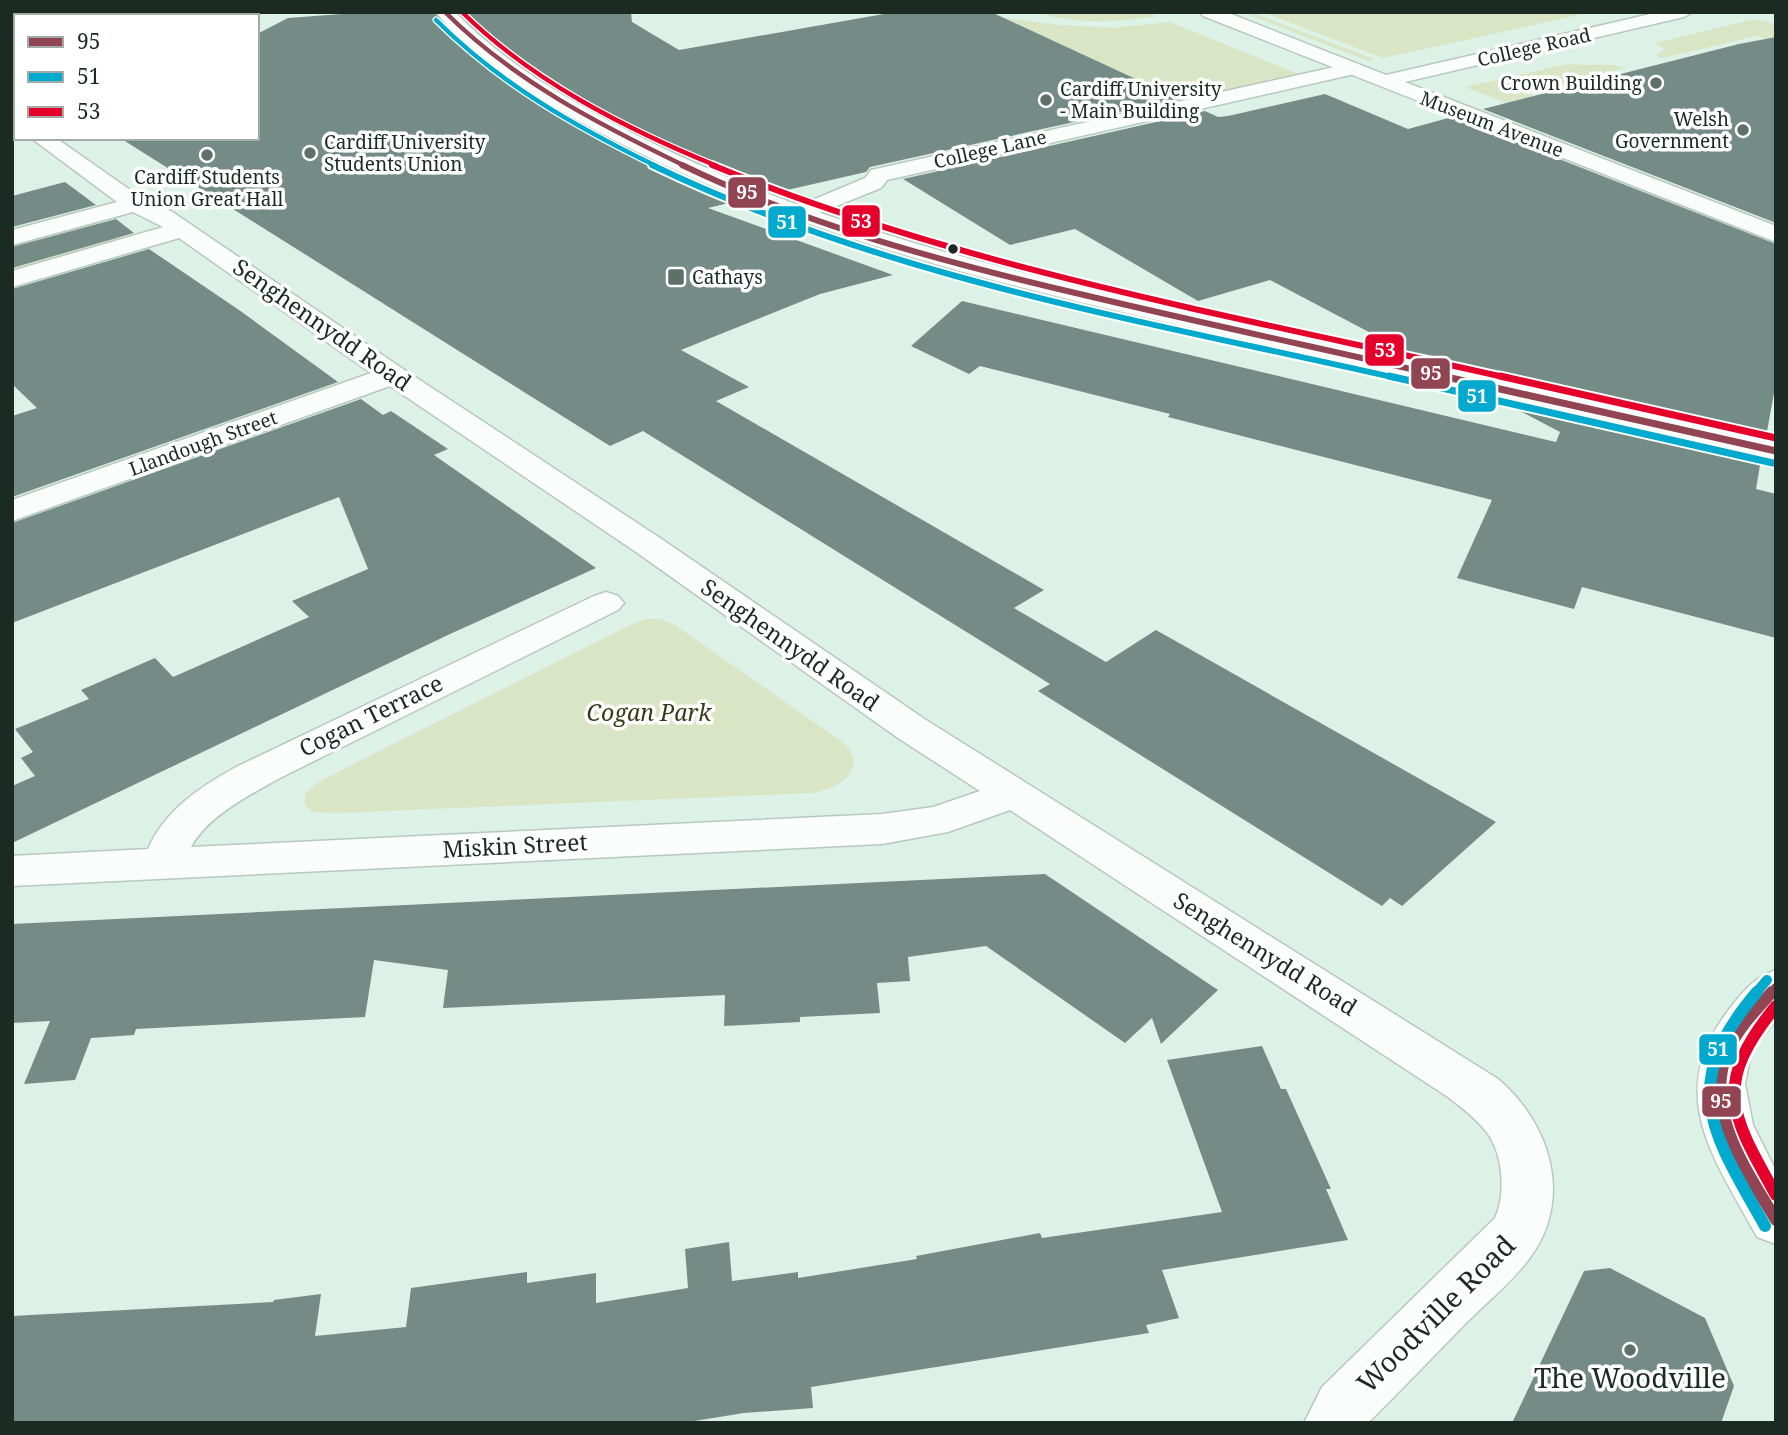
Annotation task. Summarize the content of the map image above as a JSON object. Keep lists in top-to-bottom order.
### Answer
{
  "streets": {
    "street": [
      "College Road",
      "Museum Avenue",
      "College Lane",
      "Senghennydd Road",
      "Llandough Street",
      "Cogan Terrace",
      "Miskin Street",
      "Woodville Road"
    ]
  },
  "crossings": [
    ["College Road", "Museum Avenue"],
    ["Museum Avenue", "College Lane"],
    ["Senghennydd Road", "Llandough Street"],
    ["Senghennydd Road", "Miskin Street"],
    ["Senghennydd Road", "Woodville Road"],
    ["Cogan Terrace", "Miskin Street"]
  ],
  "parks": ["Cogan Park"],
  "places": {
    "other": [
      "Crown Building",
      "Cardiff University - Main Building",
      "Welsh Government",
      "Cardiff University Students Union",
      "Cardiff Students Union Great Hall",
      "The Woodville"
    ],
    "transit": ["Cathays"]
  },
  "lines": ["transit line 95", "transit line 53", "transit line 51"],
  "legend": ["95", "51", "53"]
}
